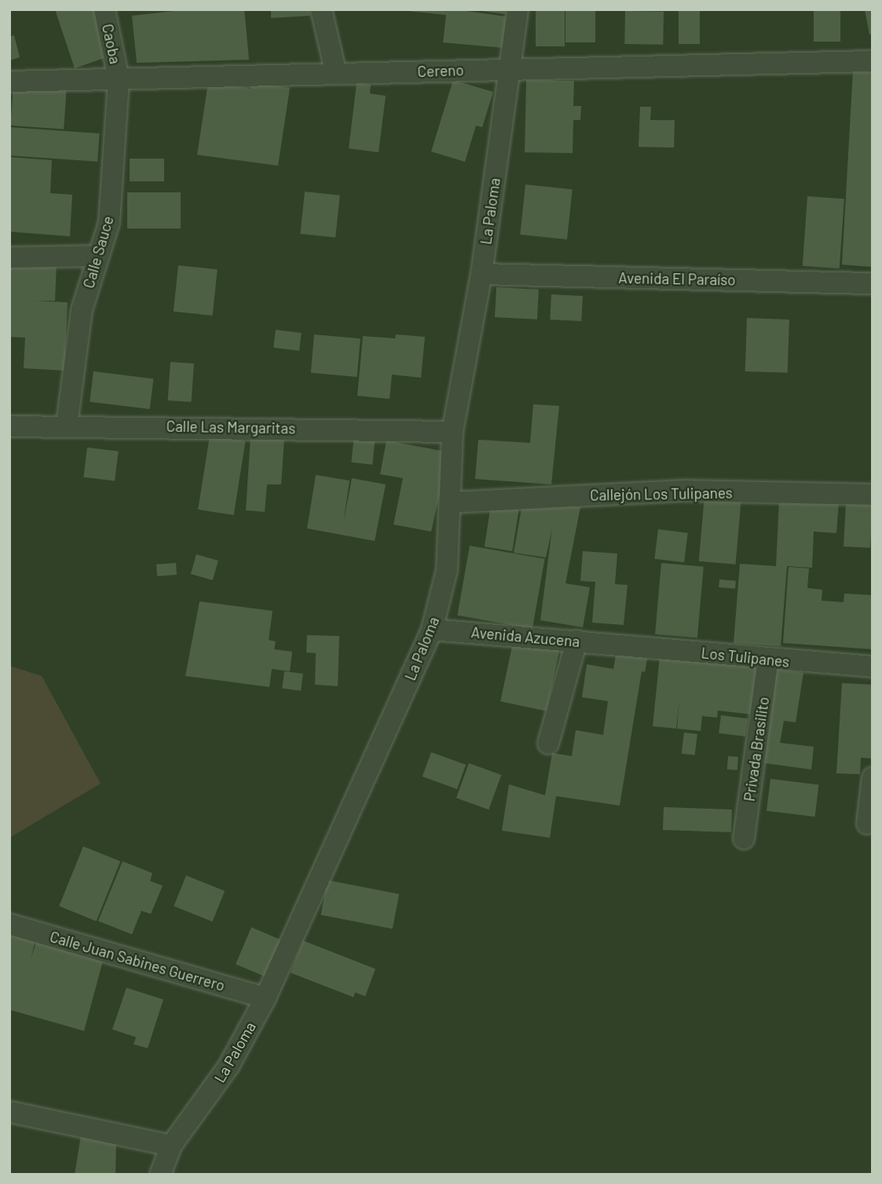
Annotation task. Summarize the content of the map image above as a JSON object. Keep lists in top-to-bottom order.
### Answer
{
  "streets": {
    "street": [
      "Caoba",
      "Cereno",
      "La Paloma",
      "Calle Sauce",
      "Avenida El Paraíso",
      "Calle Las Margaritas",
      "Callejón Los Tulipanes",
      "Avenida Azucena",
      "Los Tulipanes",
      "Privada Brasilito",
      "Calle Juan Sabines Guerrero"
    ]
  },
  "crossings": [
    ["Caoba", "Cereno"],
    ["Caoba", "Calle Sauce"],
    ["Cereno", "La Paloma"],
    ["Cereno", "Calle Sauce"],
    ["La Paloma", "Avenida El Paraíso"],
    ["La Paloma", "Calle Las Margaritas"],
    ["La Paloma", "Callejón Los Tulipanes"],
    ["La Paloma", "Avenida Azucena"],
    ["La Paloma", "Calle Juan Sabines Guerrero"],
    ["Calle Sauce", "Calle Las Margaritas"],
    ["Avenida Azucena", "Los Tulipanes"],
    ["Los Tulipanes", "Privada Brasilito"]
  ]
}
